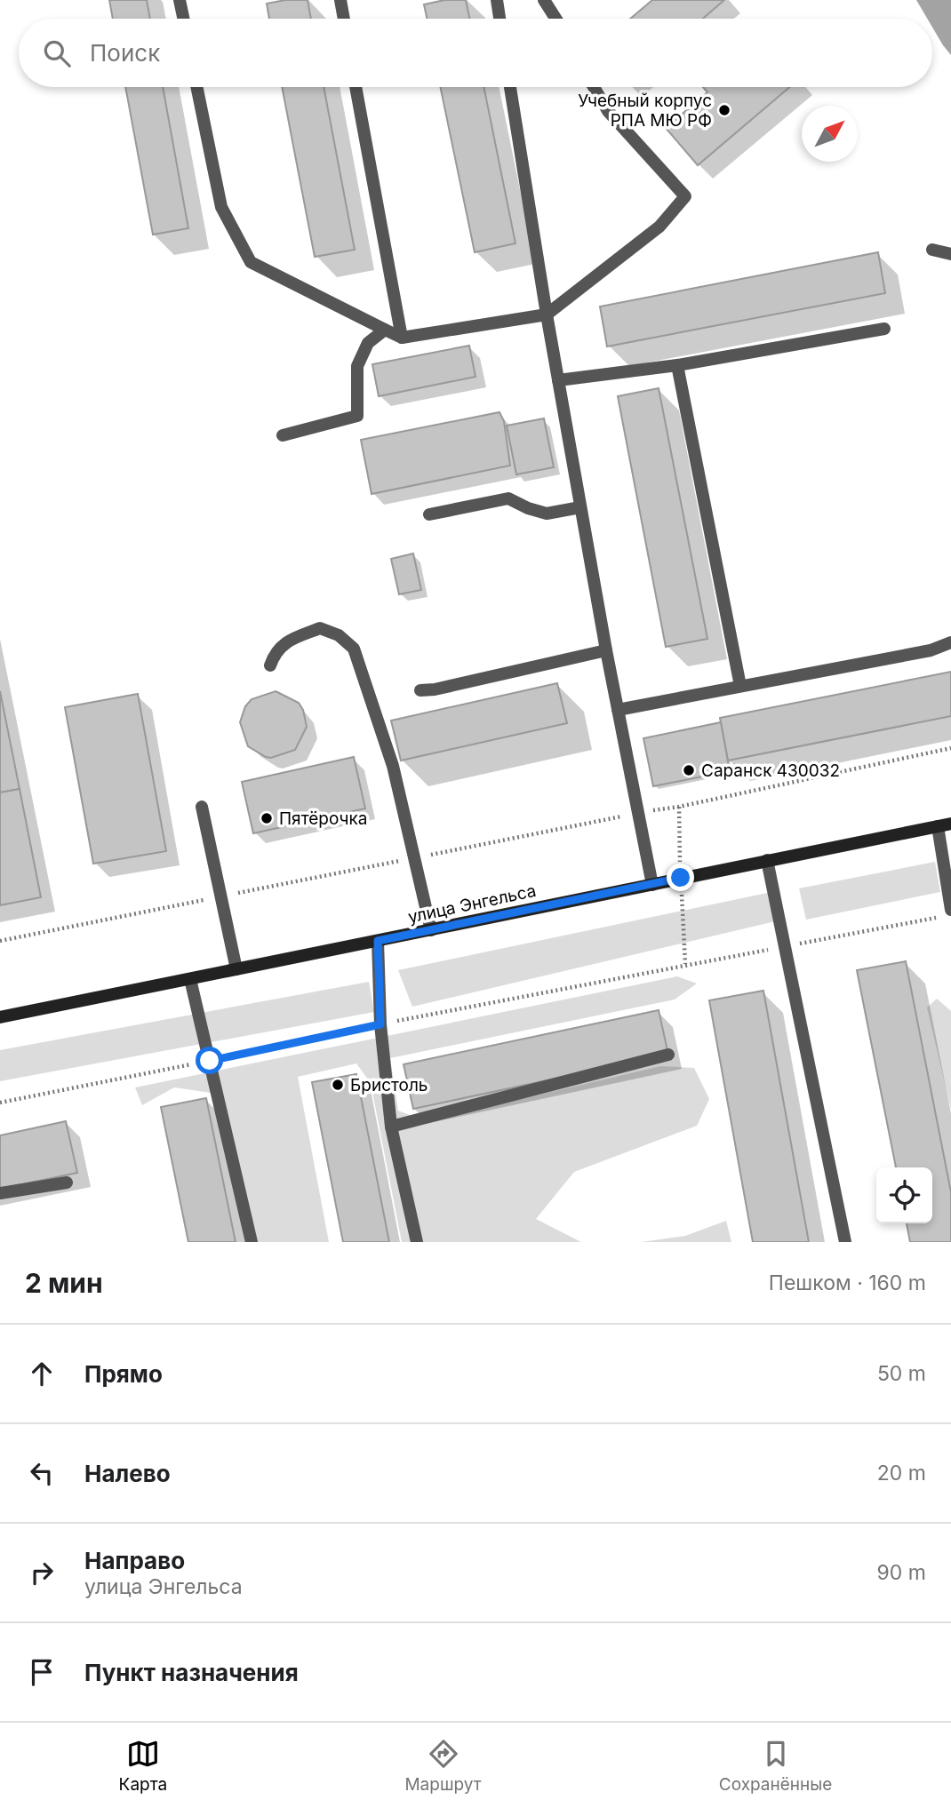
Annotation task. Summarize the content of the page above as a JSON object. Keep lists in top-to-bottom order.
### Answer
{
  "streets": {
    "main road": ["улица Энгельса"]
  },
  "places": [
    "Учебный корпус РПА МЮ РФ",
    "Саранск 430032",
    "Пятёрочка",
    "Бристоль"
  ],
  "north": "top right",
  "page": {
    "search": "Поиск",
    "heading": ["2 мин", "Пешком · 160 m"],
    "list": [
      ["Прямо", "50 m"],
      ["Налево", "20 m"],
      ["Направо", "улица Энгельса", "90 m"],
      "Пункт назначения"
    ],
    "nav": ["Карта", "Маршрут", "Сохранённые"]
  }
}
